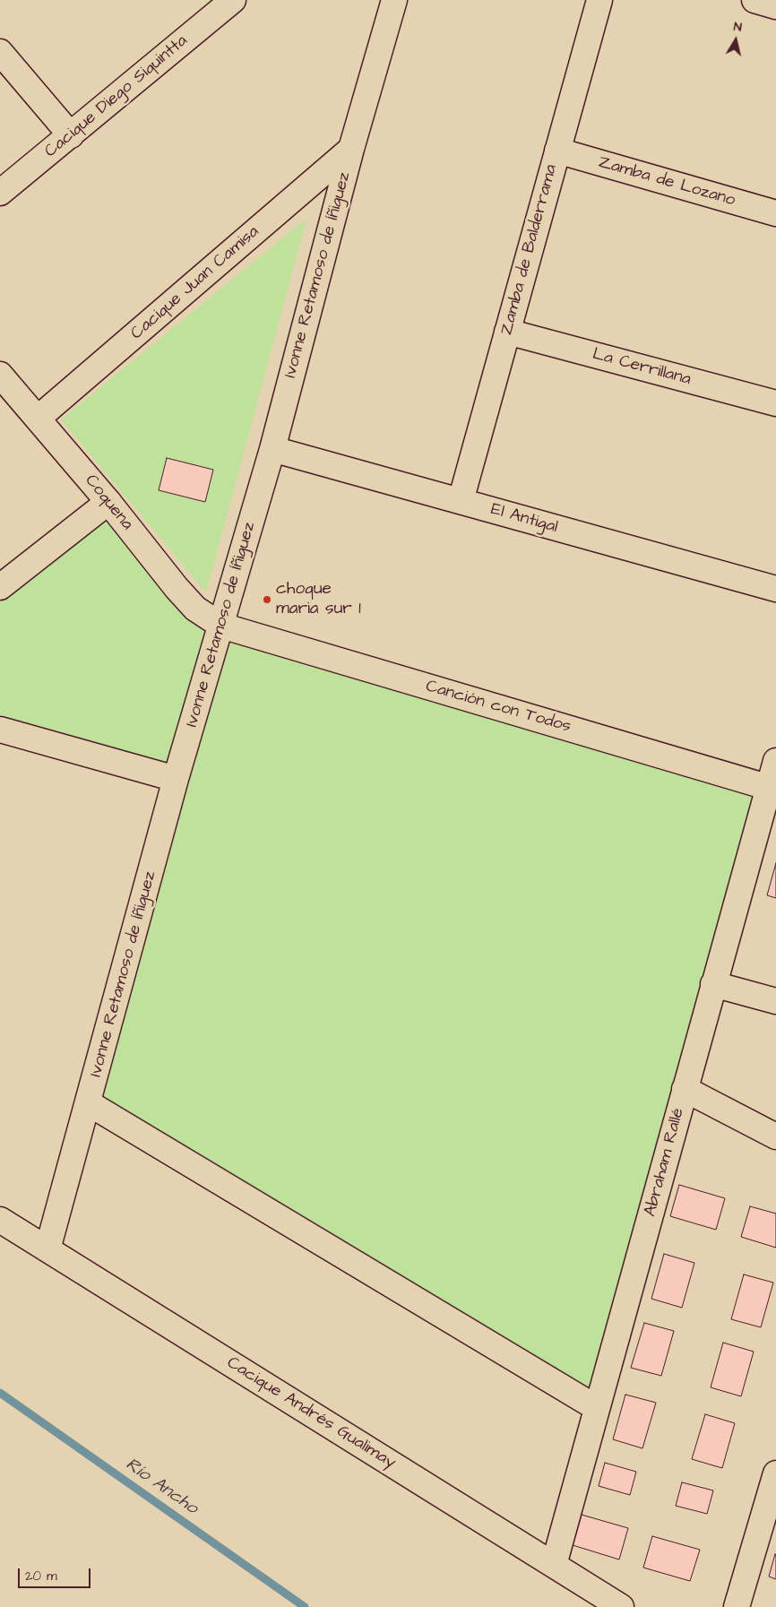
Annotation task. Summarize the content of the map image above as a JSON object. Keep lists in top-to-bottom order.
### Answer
{
  "streets": {
    "street": [
      "Cacique Diego Siquintta",
      "Zamba de Lozano",
      "Zamba de Balderrama",
      "Ivonne Retamoso de Íñiguez",
      "Cacique Juan Camisa",
      "La Cerrillana",
      "Coquena",
      "El Antigal",
      "Canción con Todos",
      "Abraham Rallé",
      "Cacique Andrés Gualimay"
    ]
  },
  "crossings": [
    ["Zamba de Lozano", "Zamba de Balderrama"],
    ["Zamba de Balderrama", "La Cerrillana"],
    ["Zamba de Balderrama", "El Antigal"],
    ["Ivonne Retamoso de Íñiguez", "Cacique Juan Camisa"],
    ["Ivonne Retamoso de Íñiguez", "Coquena"],
    ["Ivonne Retamoso de Íñiguez", "El Antigal"],
    ["Ivonne Retamoso de Íñiguez", "Canción con Todos"],
    ["Ivonne Retamoso de Íñiguez", "Cacique Andrés Gualimay"],
    ["Cacique Juan Camisa", "Coquena"],
    ["Coquena", "Canción con Todos"],
    ["Canción con Todos", "Abraham Rallé"],
    ["Abraham Rallé", "Cacique Andrés Gualimay"]
  ],
  "water": ["Río Ancho"],
  "places": ["choque maria sur 1"],
  "scale_bar": "20 m",
  "north": "top"
}
